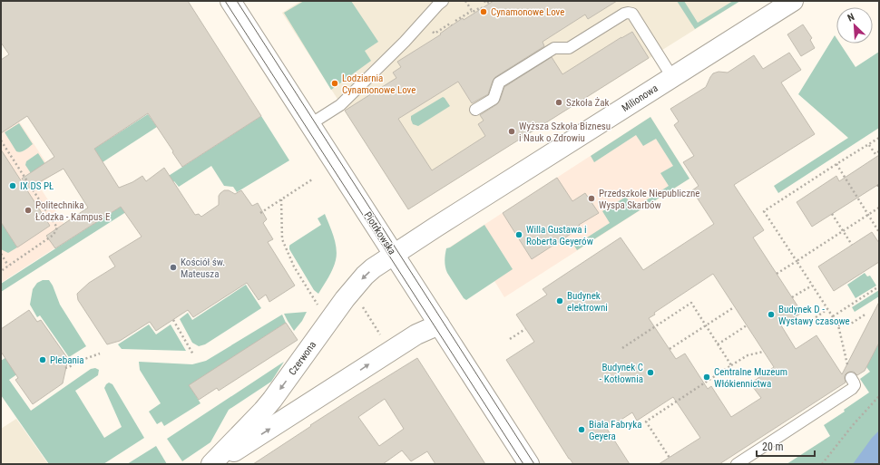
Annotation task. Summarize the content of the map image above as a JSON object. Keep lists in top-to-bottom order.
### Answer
{
  "streets": {
    "street": ["Milionowa", "Piotrkowska", "Czerwona"]
  },
  "crossings": [
    ["Milionowa", "Piotrkowska"],
    ["Milionowa", "Czerwona"],
    ["Piotrkowska", "Czerwona"]
  ],
  "places": [
    "Cynamonowe Love",
    "Lodziarnia Cynamonowe Love",
    "Szkoła Żak",
    "Wyższa Szkoła Biznesu i Nauk o Zdrowiu",
    "IX DS PŁ",
    "Przedszkole Niepubliczne Wyspa Skarbów",
    "Politechnika Łódzka - Kampus E",
    "Willa Gustawa i Roberta Geyerów",
    "Kościół św. Mateusza",
    "Budynek elektrowni",
    "Budynek D - Wystawy czasowe",
    "Plebania",
    "Budynek C - Kotłownia",
    "Centralne Muzeum Włókiennictwa",
    "Biała Fabryka Geyera"
  ],
  "scale_bar": "20 m",
  "north": "top left"
}
